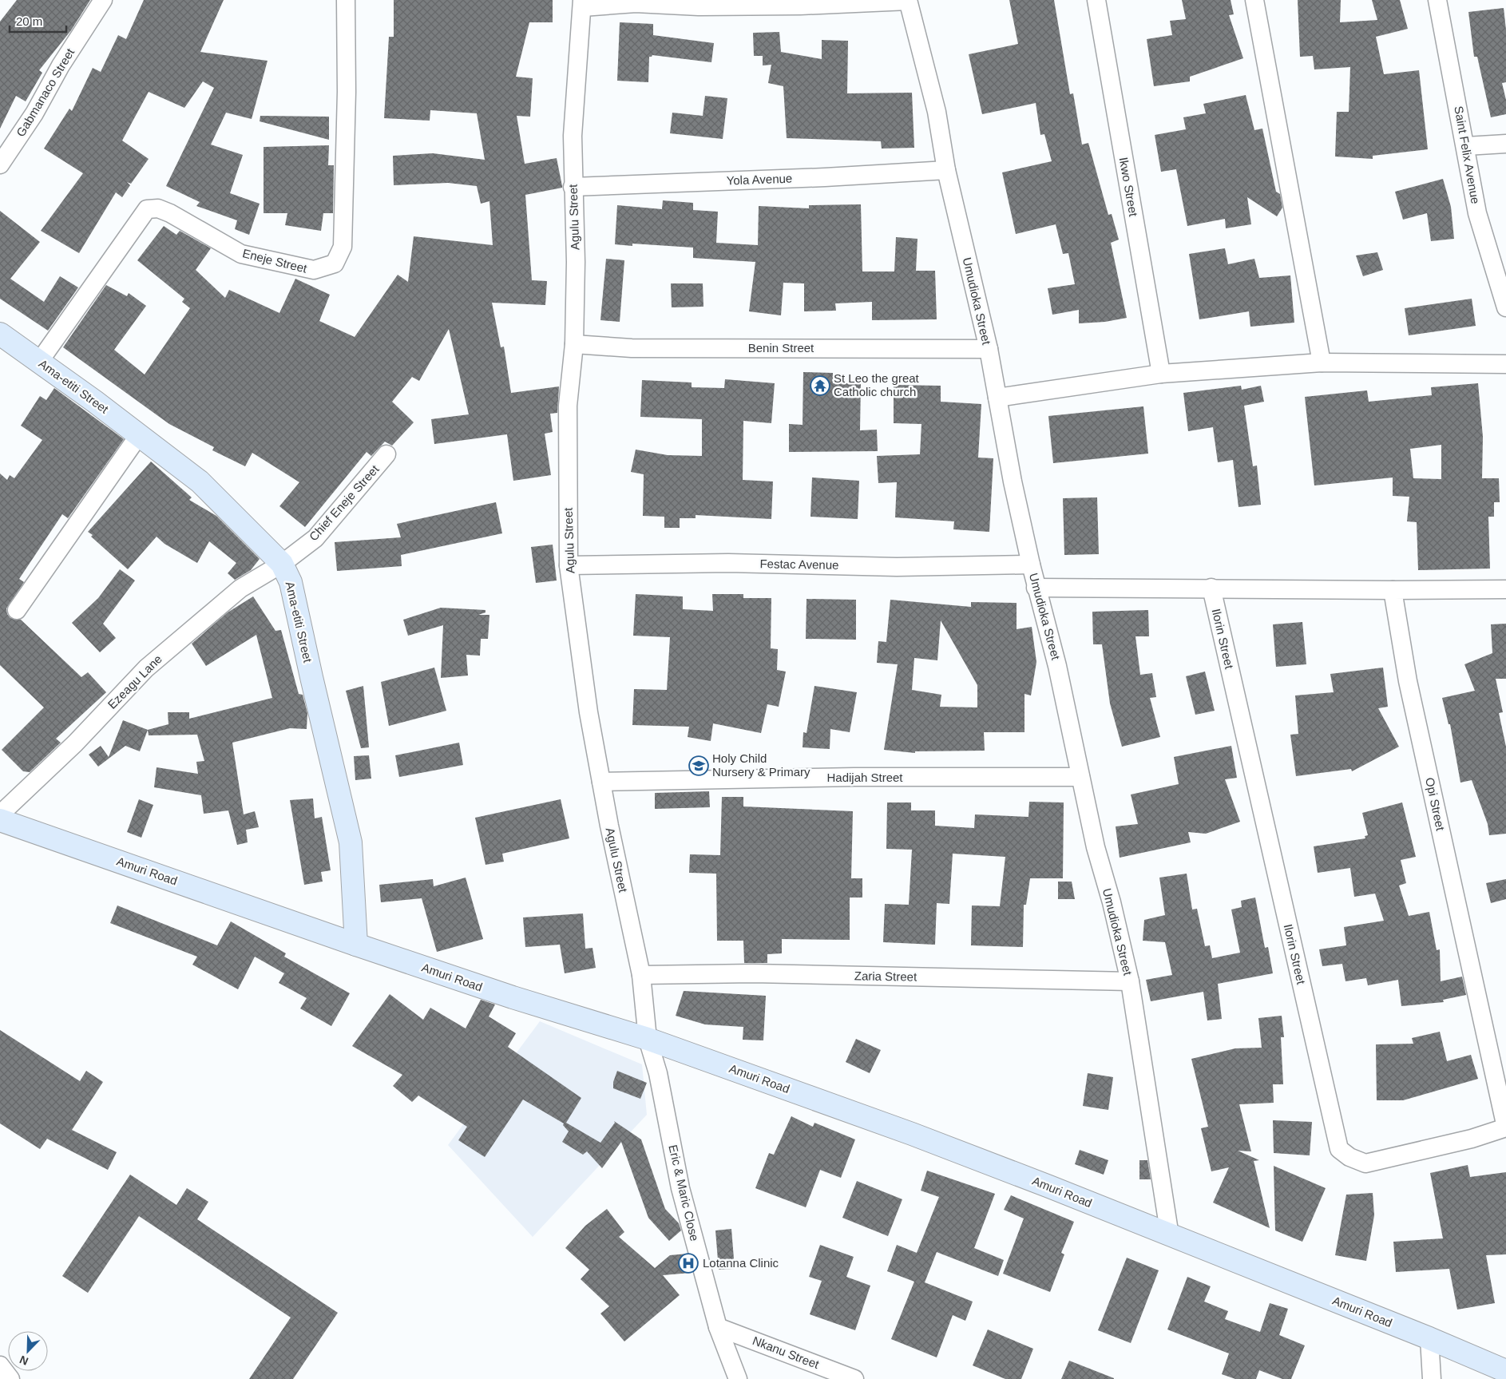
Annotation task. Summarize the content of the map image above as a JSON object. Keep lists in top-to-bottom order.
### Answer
{
  "streets": {
    "main road": ["Ama-etiti Street", "Amuri Road"],
    "street": [
      "Gabmanaco Street",
      "Saint Felix Avenue",
      "Yola Avenue",
      "Ikwo Street",
      "Agulu Street",
      "Eneje Street",
      "Umudioka Street",
      "Benin Street",
      "Chief Eneje Street",
      "Festac Avenue",
      "Ilorin Street",
      "Ezeagu Lane",
      "Hadijah Street",
      "Opi Street",
      "Zaria Street",
      "Eric & Maric Close",
      "Nkanu Street"
    ]
  },
  "crossings": [
    ["Yola Avenue", "Agulu Street"],
    ["Yola Avenue", "Umudioka Street"],
    ["Agulu Street", "Benin Street"],
    ["Agulu Street", "Festac Avenue"],
    ["Agulu Street", "Hadijah Street"],
    ["Agulu Street", "Amuri Road"],
    ["Agulu Street", "Zaria Street"],
    ["Agulu Street", "Eric & Maric Close"],
    ["Eneje Street", "Ama-etiti Street"],
    ["Umudioka Street", "Benin Street"],
    ["Umudioka Street", "Festac Avenue"],
    ["Umudioka Street", "Hadijah Street"],
    ["Umudioka Street", "Amuri Road"],
    ["Umudioka Street", "Zaria Street"],
    ["Ama-etiti Street", "Chief Eneje Street"],
    ["Ama-etiti Street", "Ezeagu Lane"],
    ["Ama-etiti Street", "Amuri Road"],
    ["Chief Eneje Street", "Ezeagu Lane"],
    ["Ilorin Street", "Opi Street"],
    ["Eric & Maric Close", "Nkanu Street"]
  ],
  "places": {
    "temple": ["St Leo the great Catholic church"],
    "school or university": ["Holy Child Nursery & Primary"],
    "hospital": ["Lotanna Clinic"]
  },
  "scale_bar": "20 m",
  "north": "bottom left"
}
